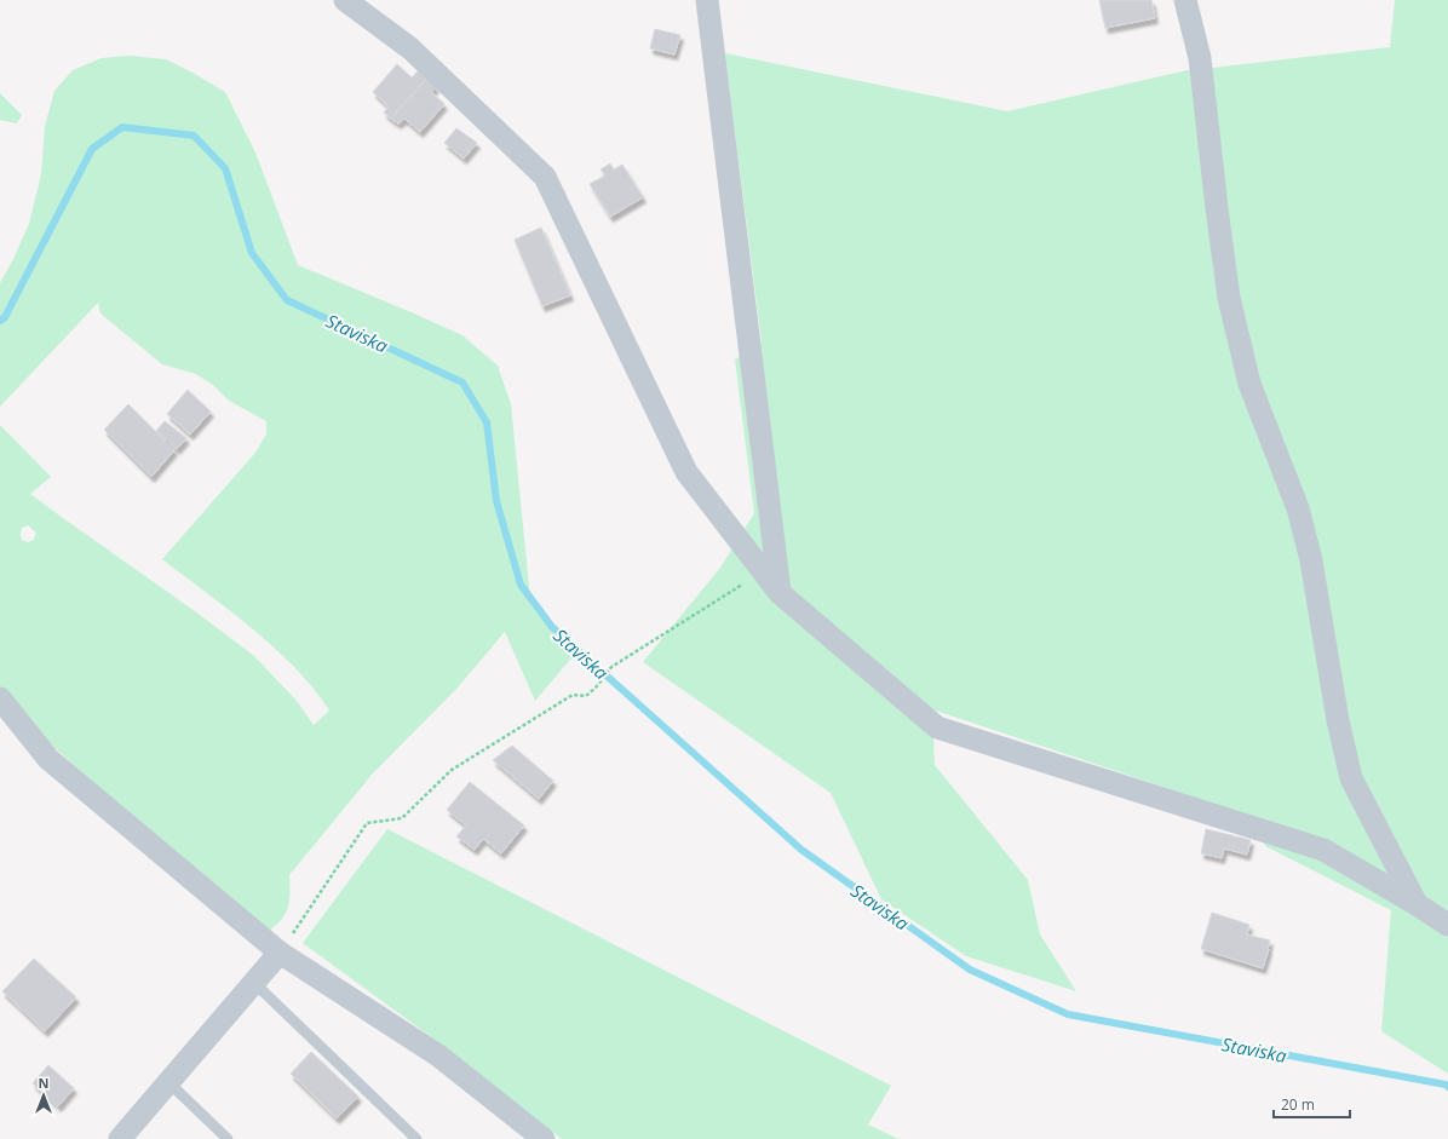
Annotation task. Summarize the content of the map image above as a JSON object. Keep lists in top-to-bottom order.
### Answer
{
  "water": ["Staviska"],
  "scale_bar": "20 m",
  "north": "top"
}
